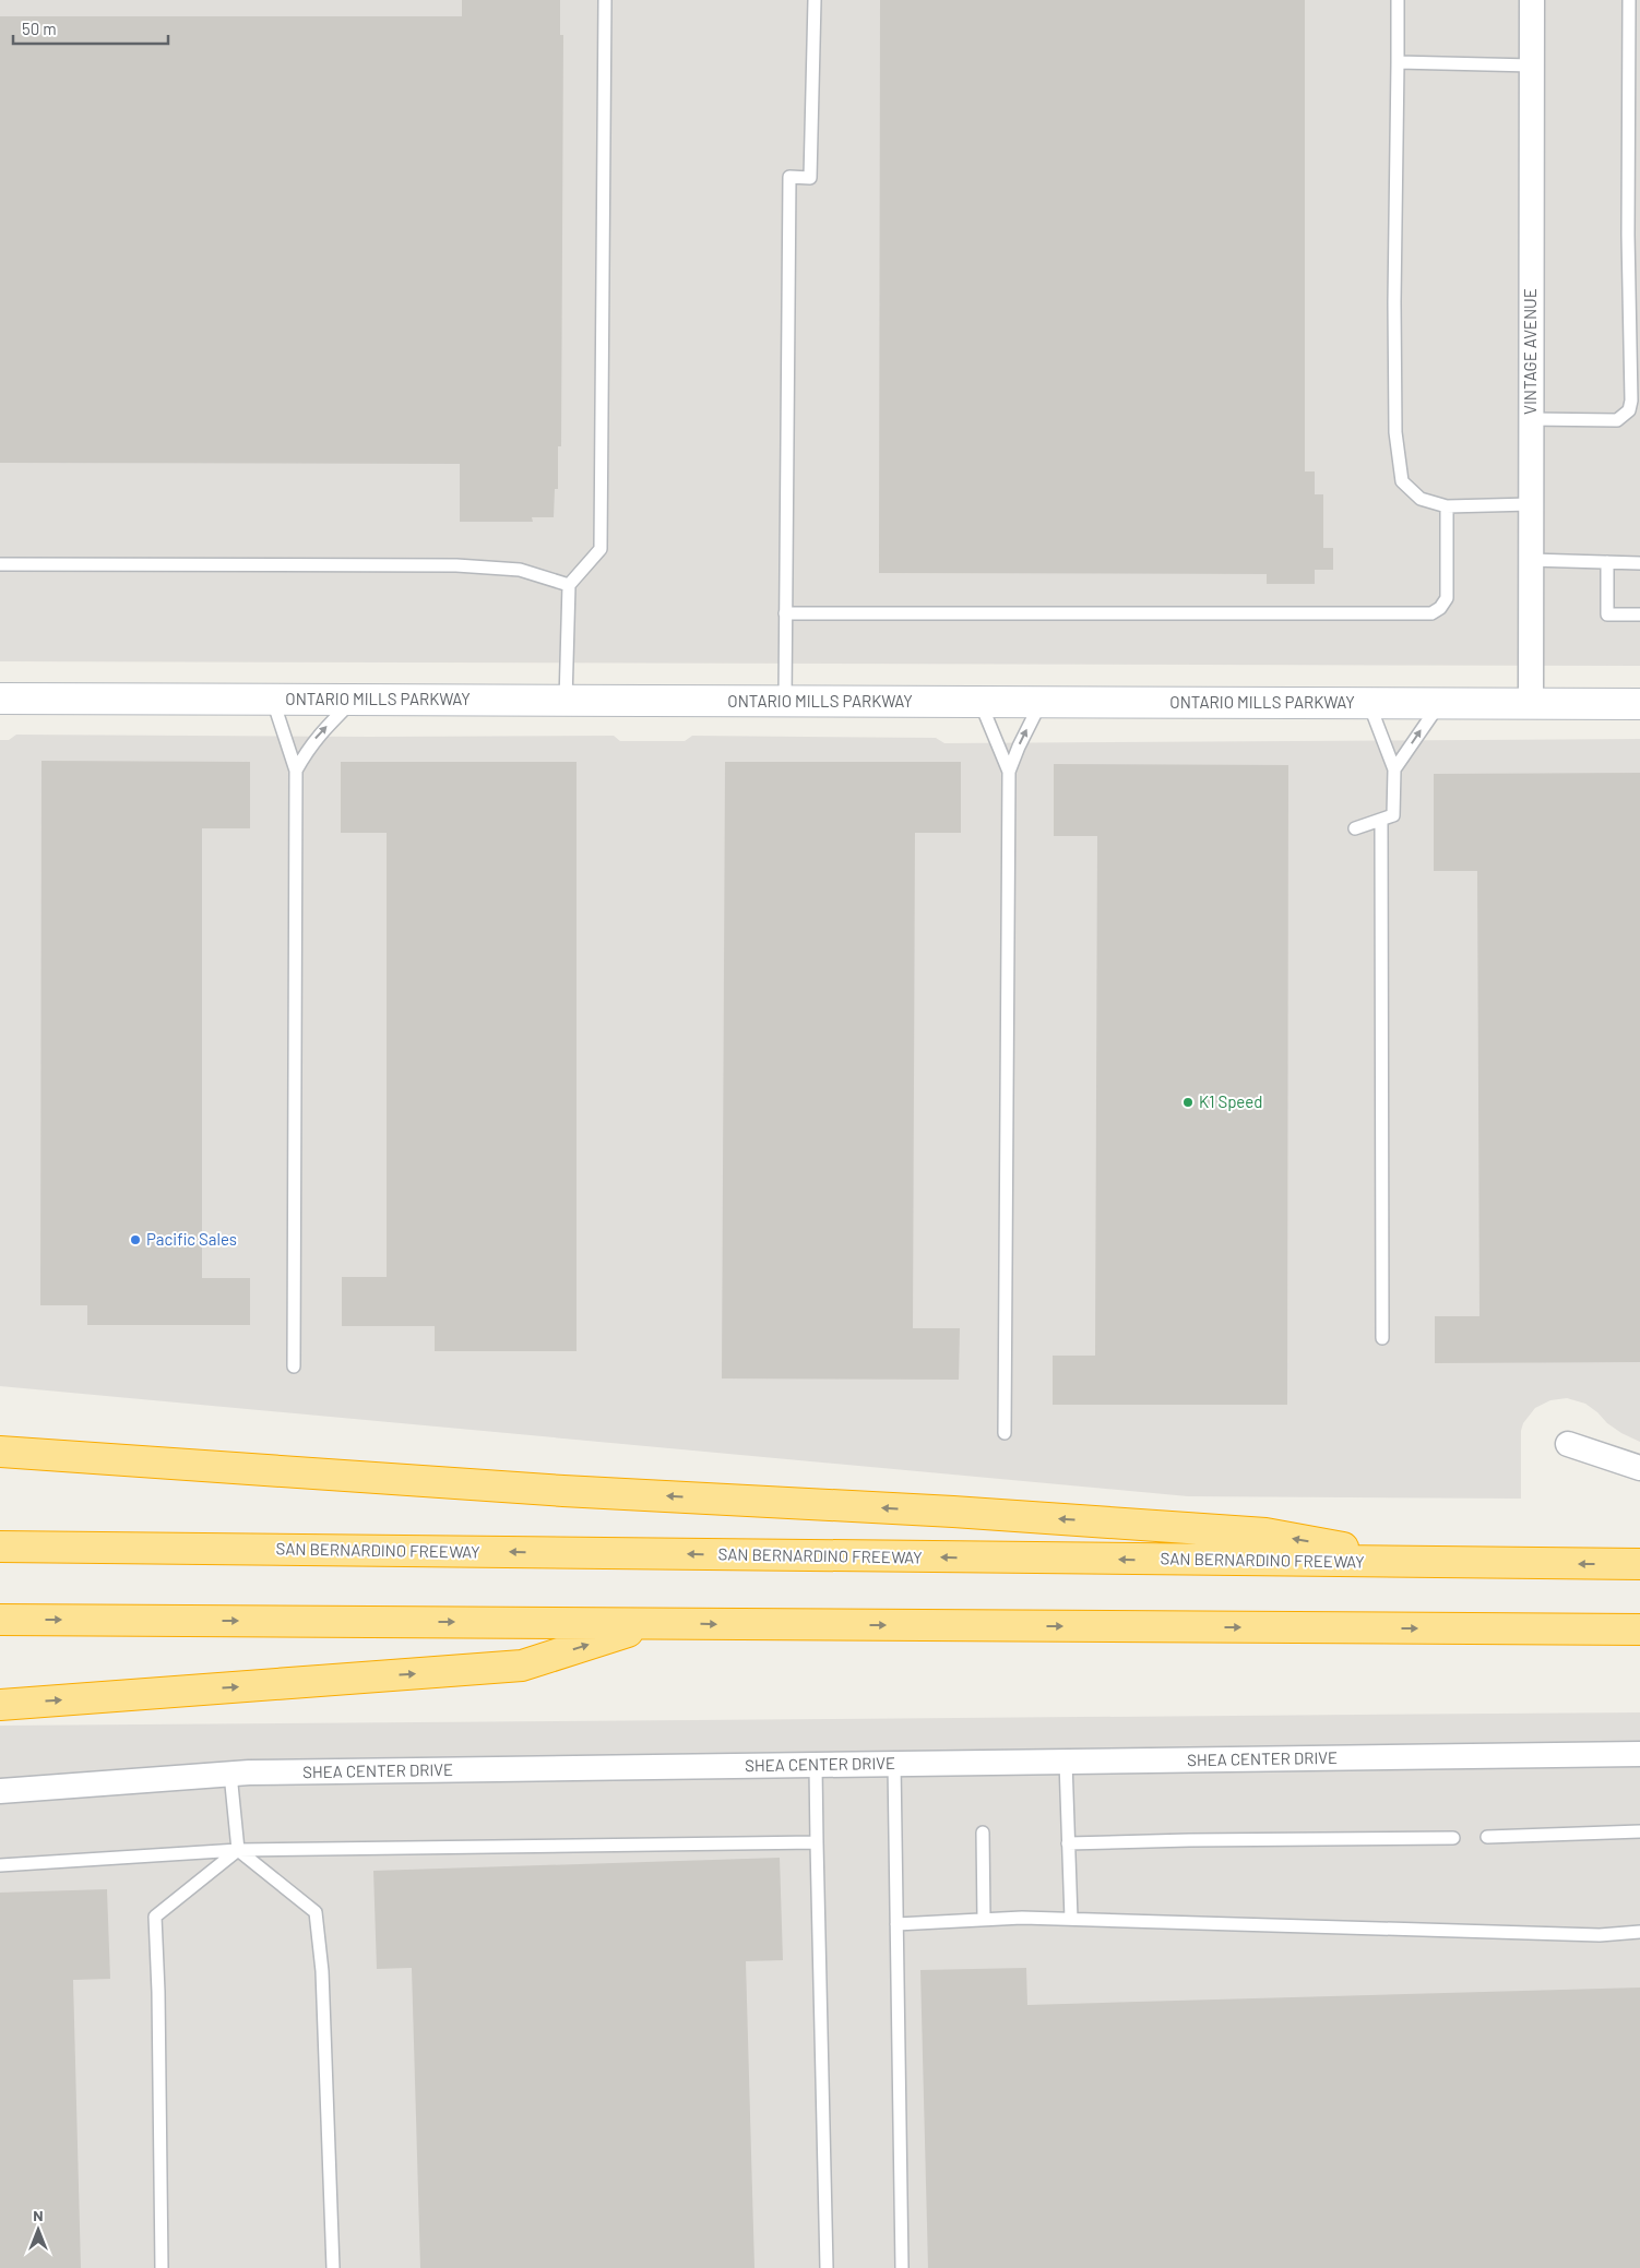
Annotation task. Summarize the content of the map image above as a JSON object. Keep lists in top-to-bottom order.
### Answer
{
  "streets": {
    "highway": ["SAN BERNARDINO FREEWAY"],
    "main road": ["ONTARIO MILLS PARKWAY"],
    "street": ["VINTAGE AVENUE", "SHEA CENTER DRIVE"]
  },
  "crossings": [
    ["VINTAGE AVENUE", "ONTARIO MILLS PARKWAY"]
  ],
  "places": ["K1 Speed", "Pacific Sales"],
  "scale_bar": "50 m",
  "north": "top"
}
